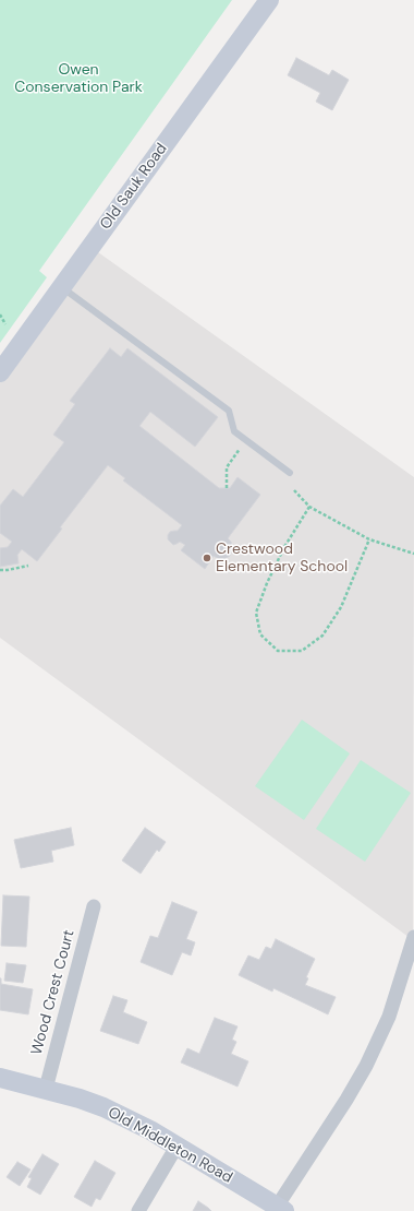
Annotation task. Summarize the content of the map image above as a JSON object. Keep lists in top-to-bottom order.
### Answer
{
  "streets": {
    "street": ["Old Sauk Road", "Wood Crest Court", "Old Middleton Road"]
  },
  "crossings": [
    ["Wood Crest Court", "Old Middleton Road"]
  ],
  "parks": ["Owen Conservation Park"],
  "places": ["Crestwood Elementary School"]
}
